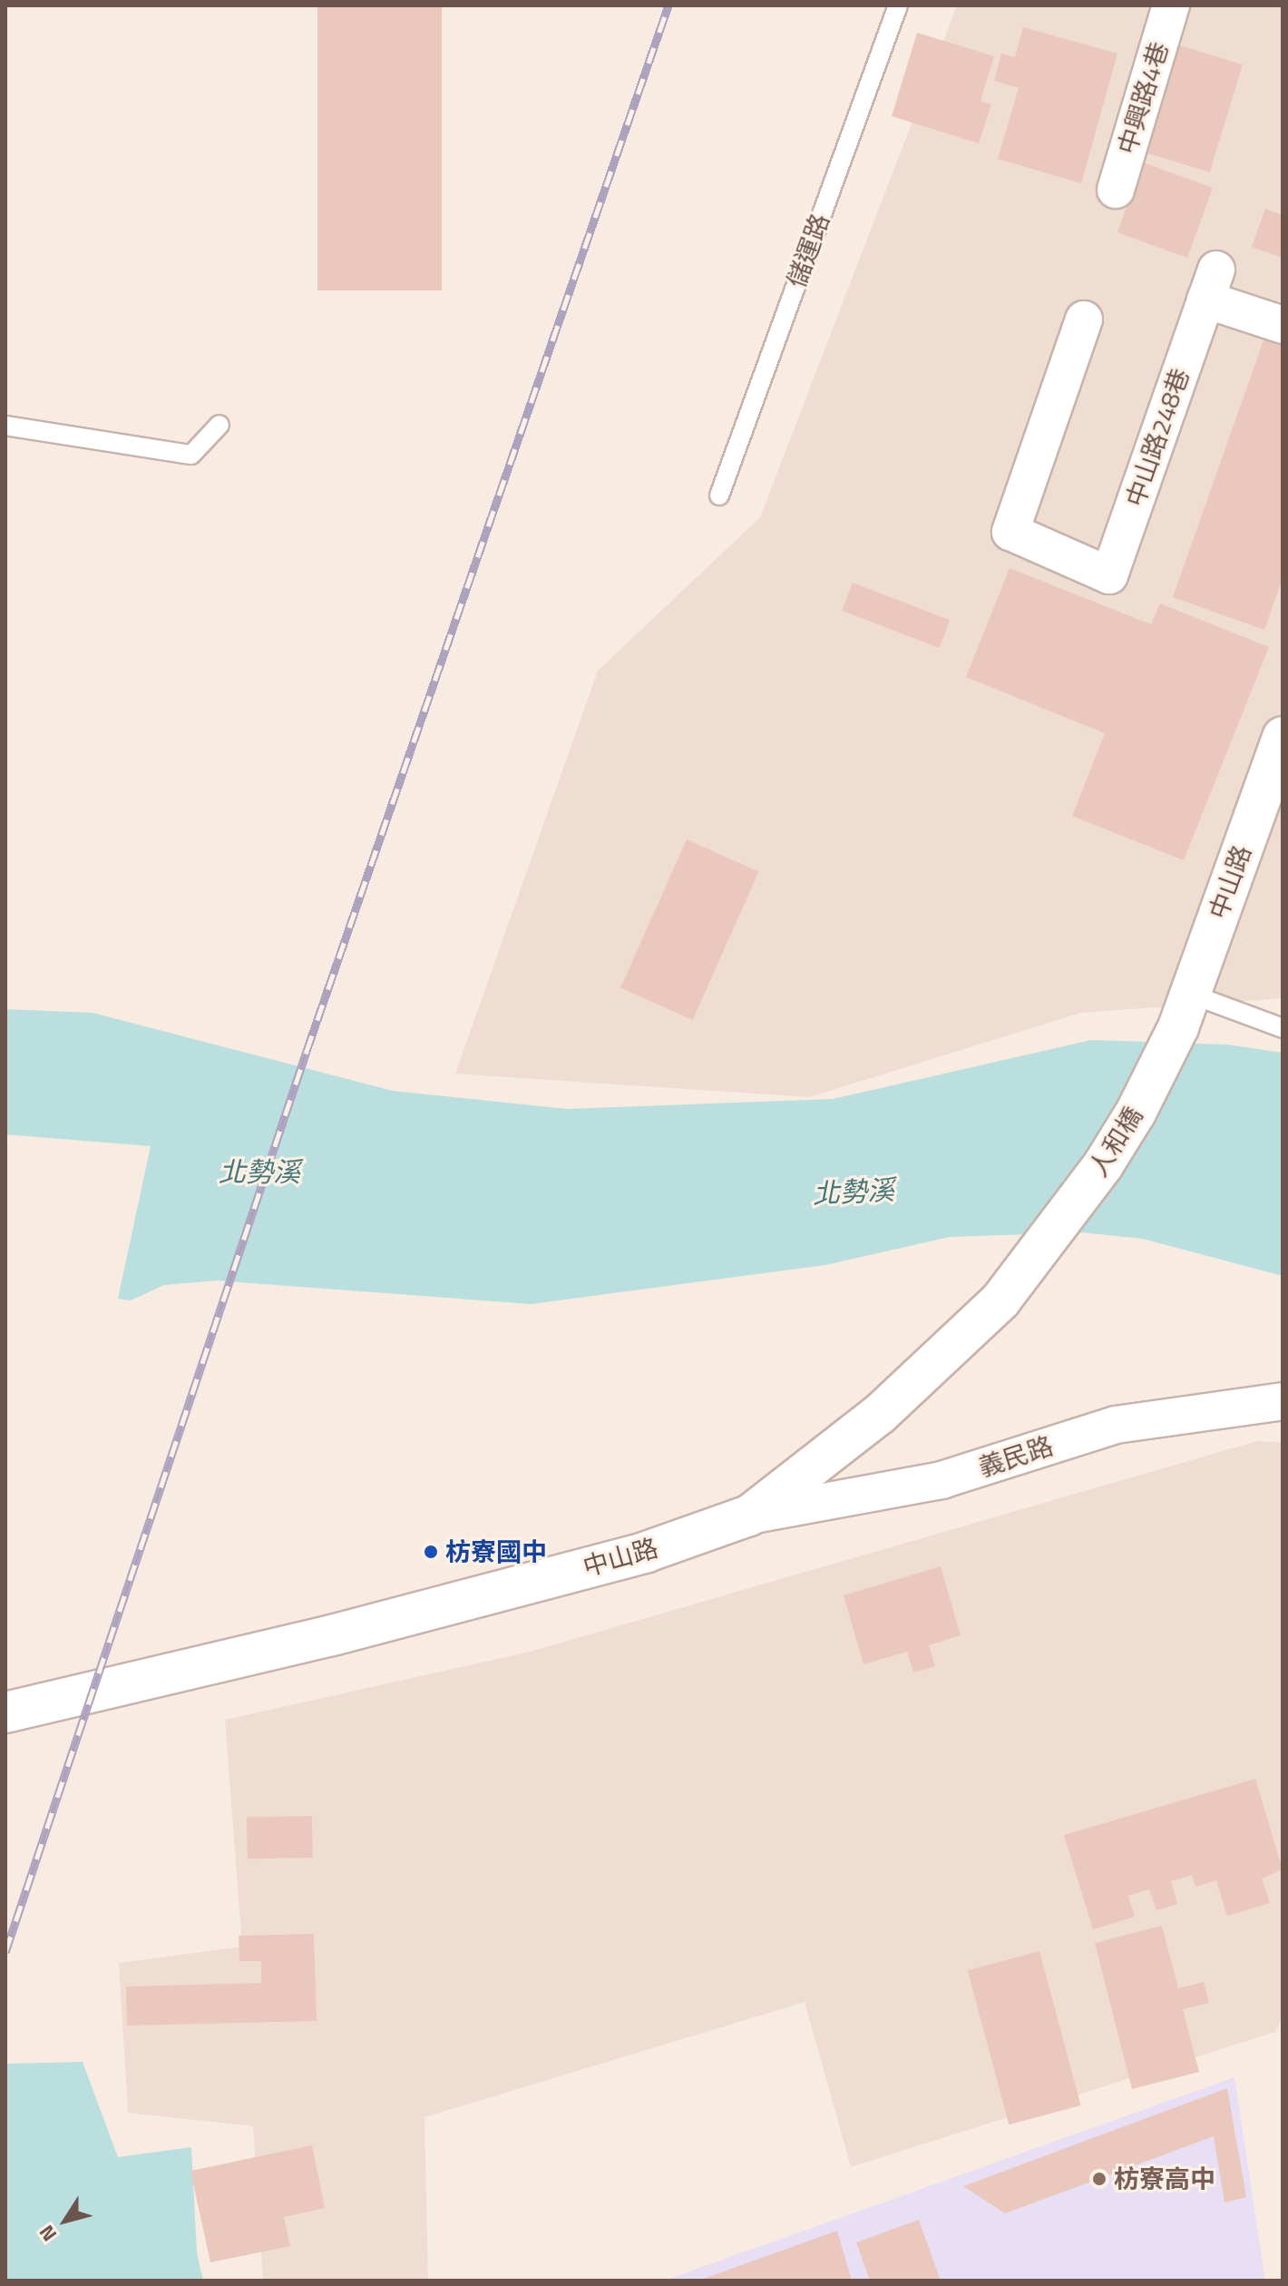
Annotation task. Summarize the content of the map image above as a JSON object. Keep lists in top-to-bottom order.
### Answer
{
  "streets": {
    "street": [
      "中興路4巷",
      "中山路248巷",
      "中山路",
      "人和橋",
      "義民路"
    ],
    "lane": ["儲運路"]
  },
  "crossings": [
    ["中山路", "人和橋"],
    ["中山路", "義民路"]
  ],
  "water": ["北勢溪"],
  "places": ["枋寮國中", "枋寮高中"],
  "north": "bottom left"
}
